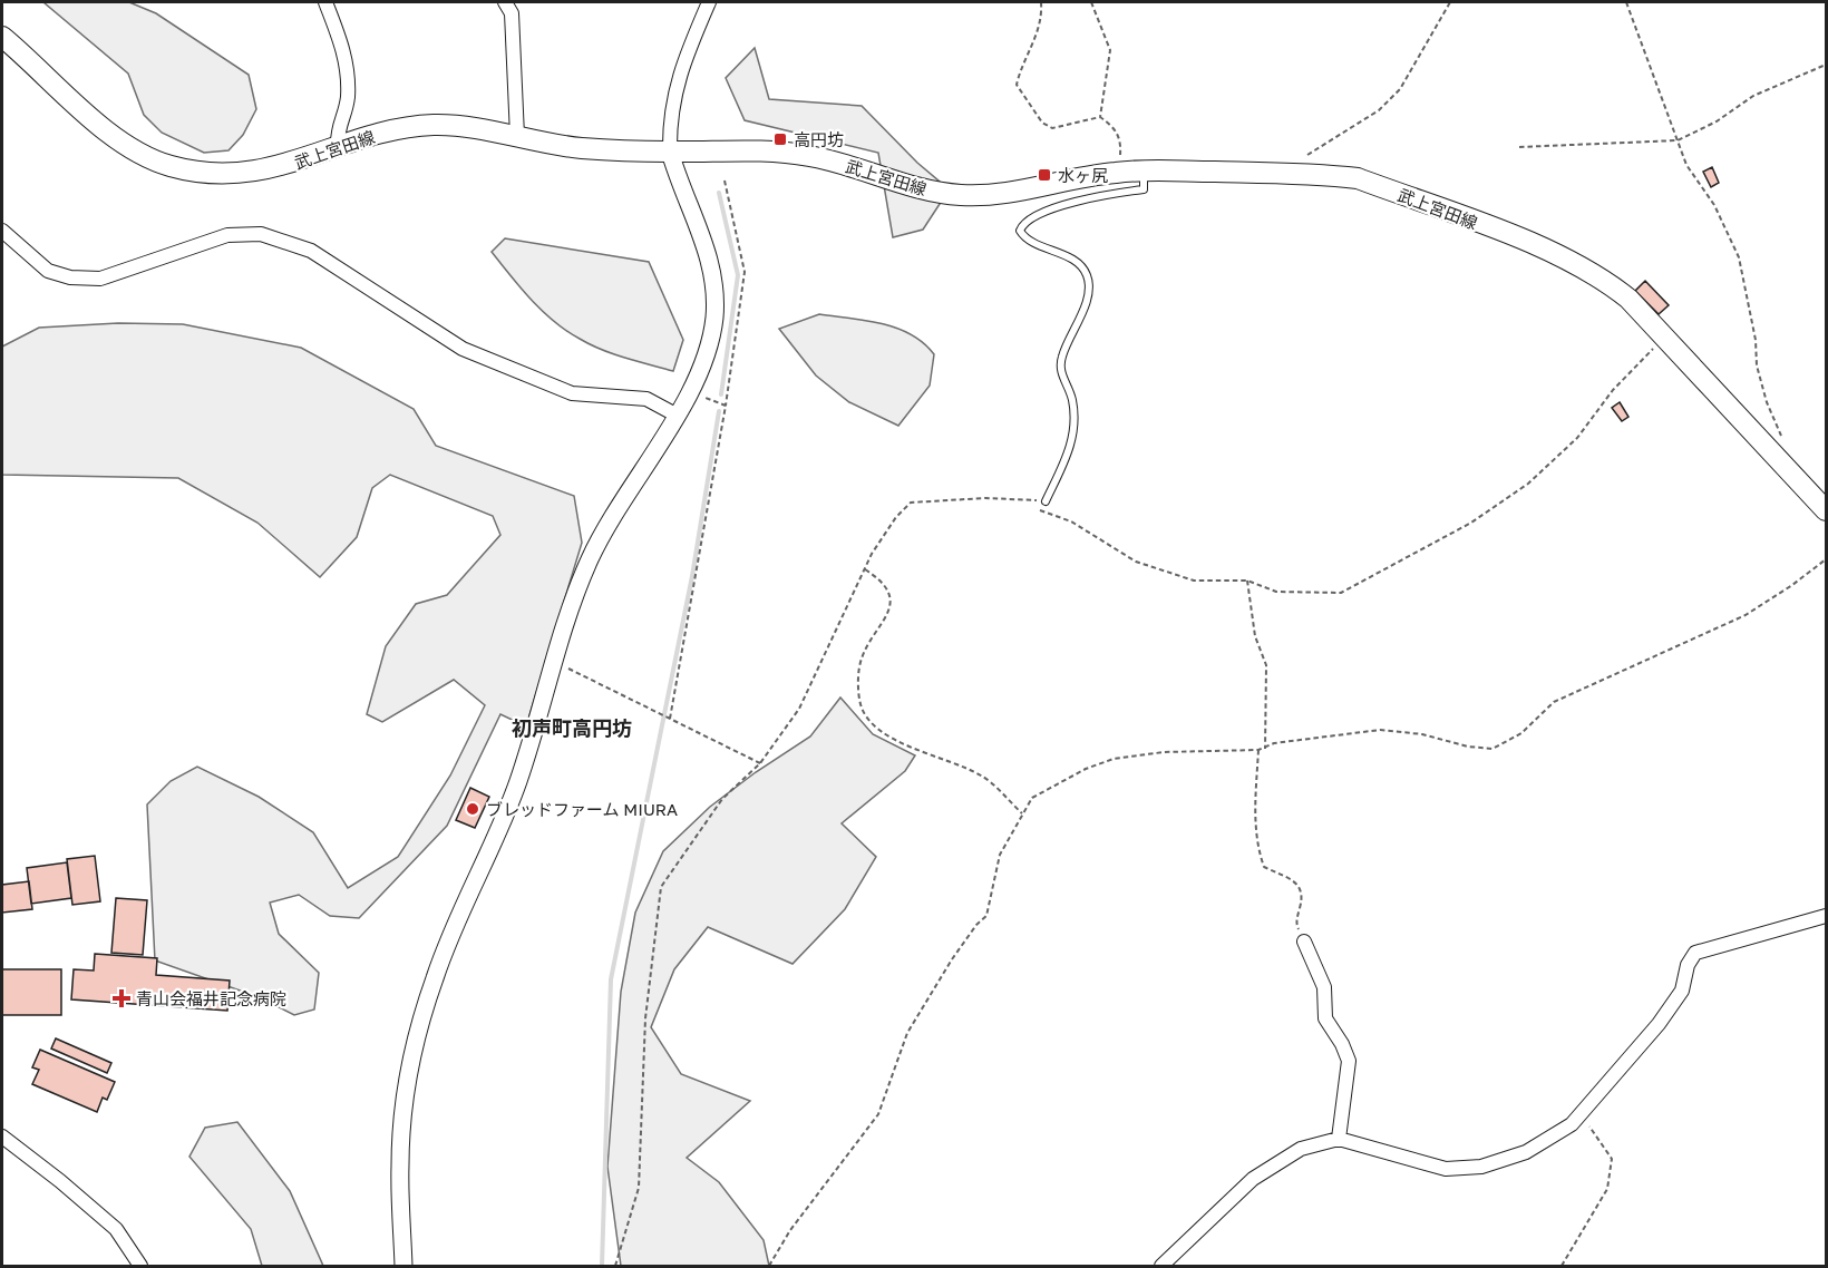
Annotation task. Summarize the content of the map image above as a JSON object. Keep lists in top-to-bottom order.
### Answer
{
  "streets": {
    "main road": ["武上宮田線"]
  },
  "districts": ["初声町高円坊"],
  "places": {
    "transit": ["高円坊", "水ヶ尻"],
    "other": ["ブレッドファーム MIURA"],
    "health": ["青山会福井記念病院"]
  }
}
